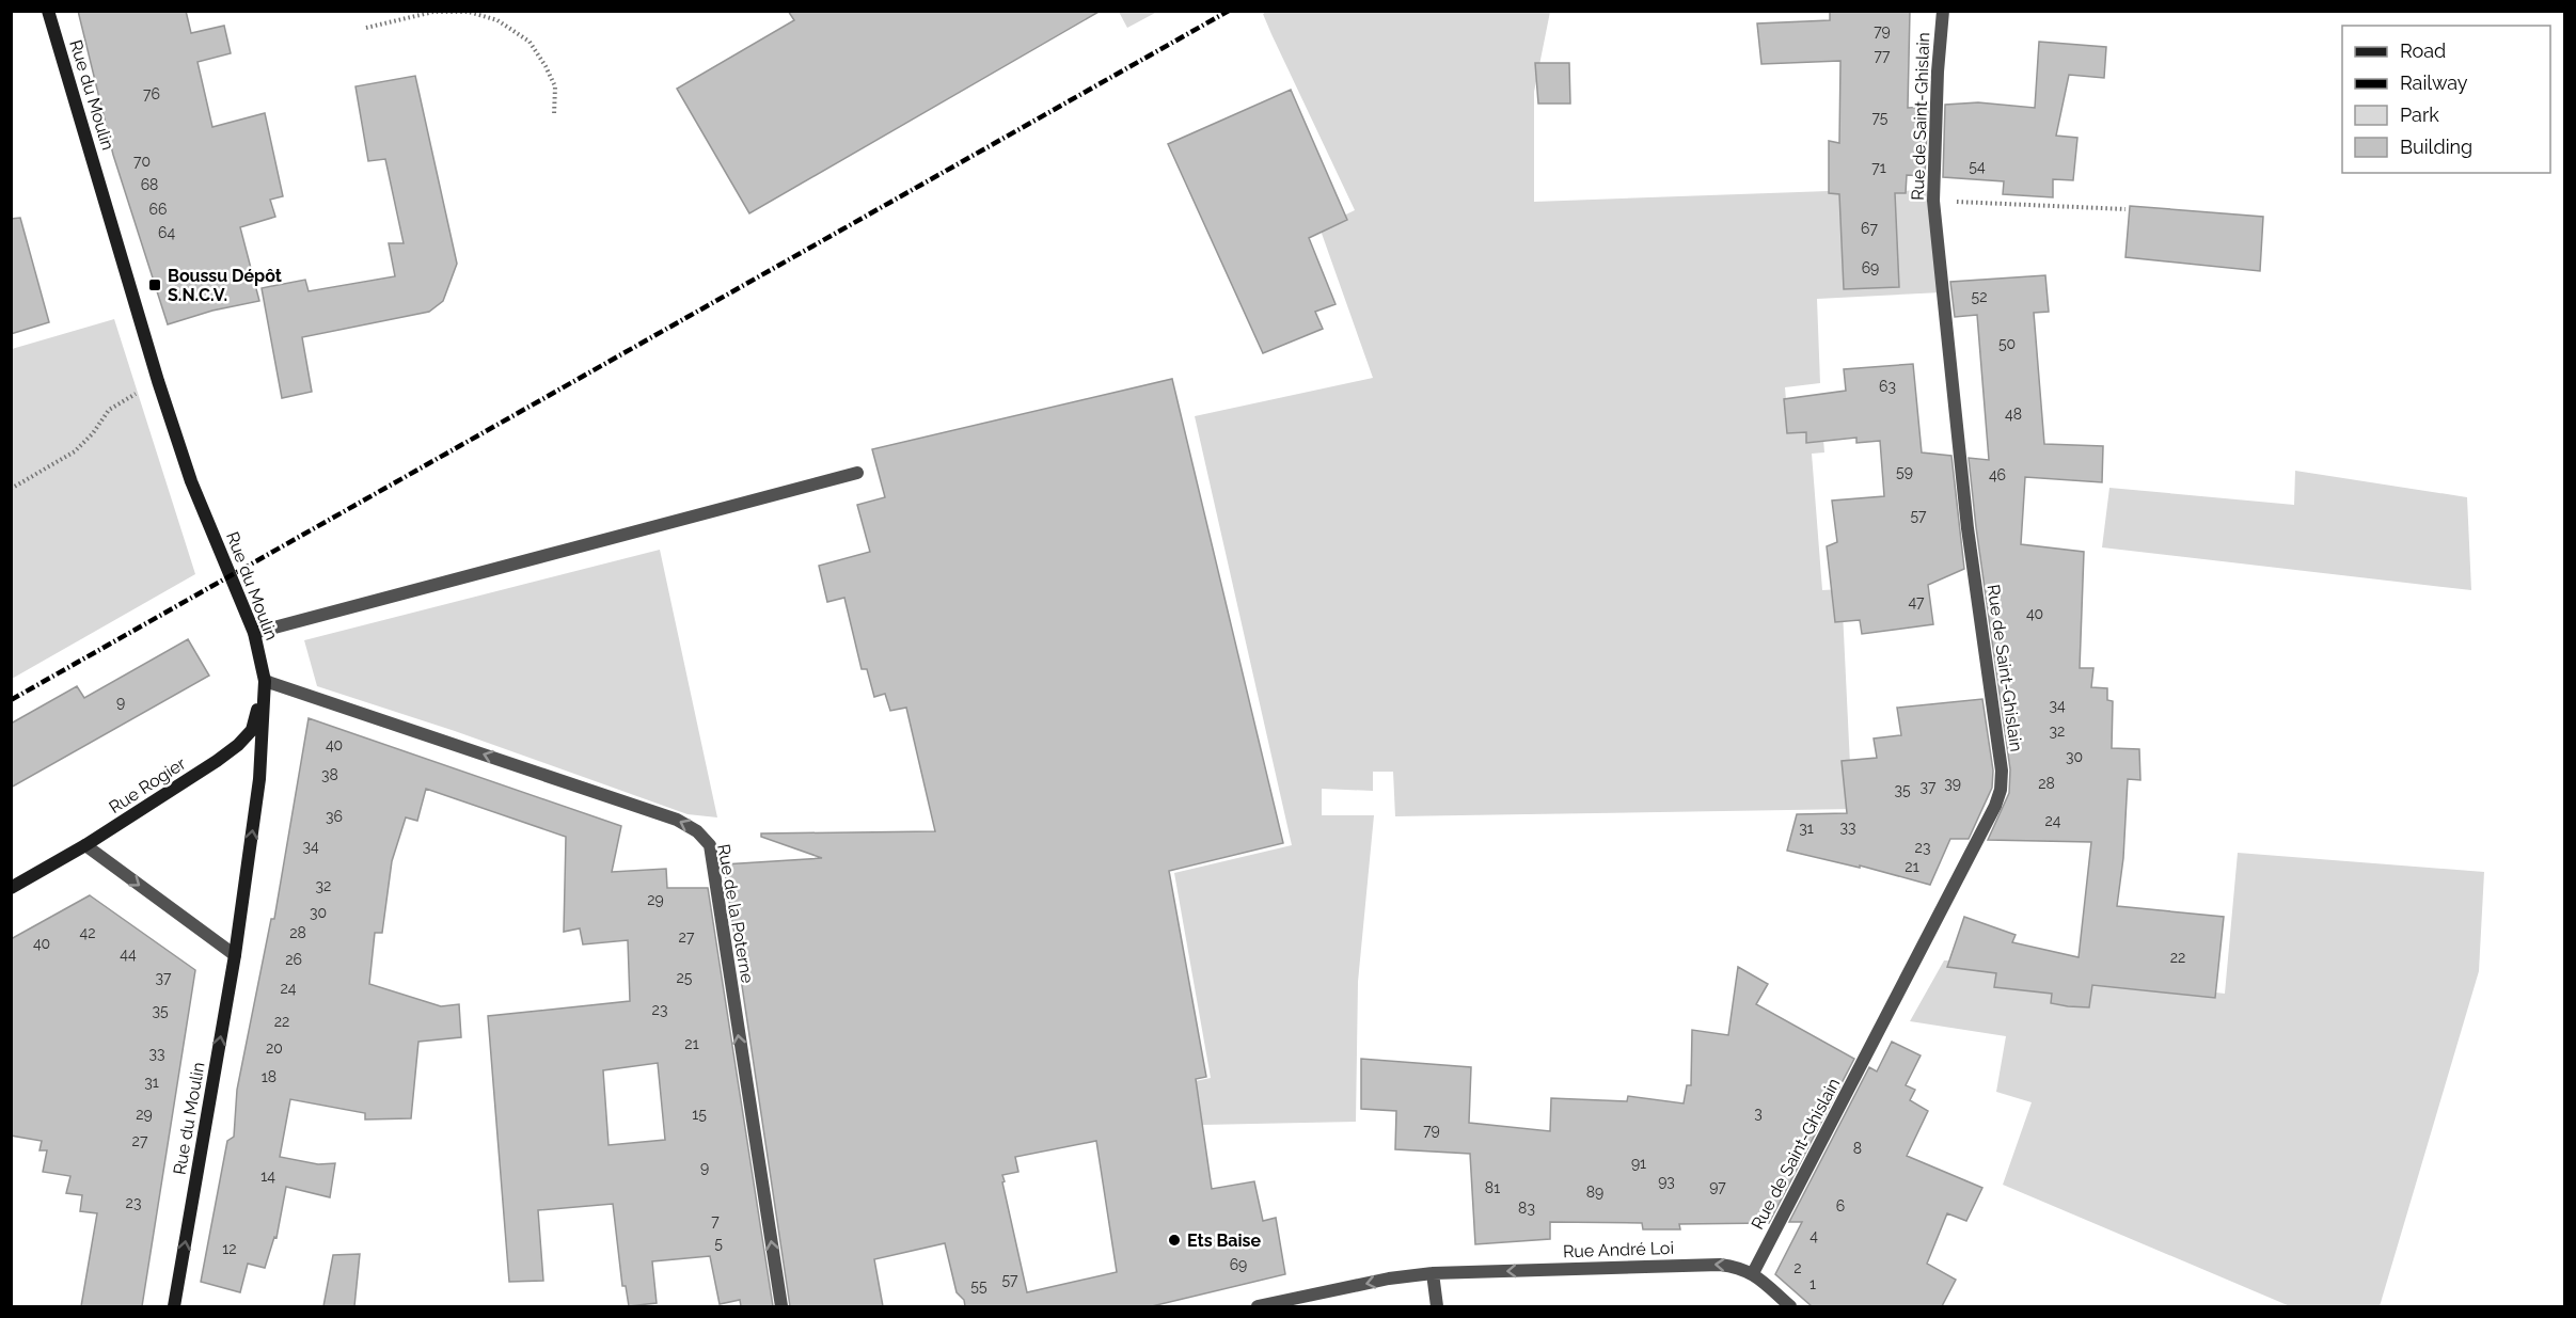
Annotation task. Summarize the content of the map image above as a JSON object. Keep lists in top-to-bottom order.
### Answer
{
  "streets": {
    "street": [
      "Rue du Moulin",
      "Rue de Saint-Ghislain",
      "Rue Rogier",
      "Rue de la Poterne",
      "Rue André Loi"
    ]
  },
  "crossings": [
    ["Rue du Moulin", "Rue Rogier"],
    ["Rue du Moulin", "Rue de la Poterne"],
    ["Rue de Saint-Ghislain", "Rue André Loi"],
    ["Rue Rogier", "Rue de la Poterne"]
  ],
  "one_way": ["Rue du Moulin", "Rue de la Poterne", "Rue André Loi"],
  "places": {
    "transit": ["Boussu Dépôt S.N.C.V."],
    "other": ["Ets Baise"]
  },
  "house_numbers": [
    "79",
    "77",
    "76",
    "75",
    "70",
    "54",
    "71",
    "68",
    "66",
    "67",
    "64",
    "69",
    "52",
    "50",
    "63",
    "48",
    "59",
    "46",
    "57",
    "47",
    "40",
    "9",
    "34",
    "32",
    "40",
    "30",
    "38",
    "39",
    "28",
    "37",
    "35",
    "36",
    "24",
    "33",
    "31",
    "34",
    "23",
    "21",
    "32",
    "29",
    "30",
    "42",
    "28",
    "27",
    "40",
    "44",
    "22",
    "26",
    "37",
    "25",
    "24",
    "23",
    "35",
    "22",
    "21",
    "20",
    "33",
    "18",
    "31",
    "3",
    "29",
    "15",
    "79",
    "27",
    "8",
    "91",
    "9",
    "14",
    "93",
    "97",
    "81",
    "89",
    "23",
    "6",
    "83",
    "7",
    "4",
    "5",
    "12",
    "69",
    "2",
    "57",
    "1",
    "55"
  ],
  "legend": [
    "Road",
    "Railway",
    "Park",
    "Building"
  ]
}
